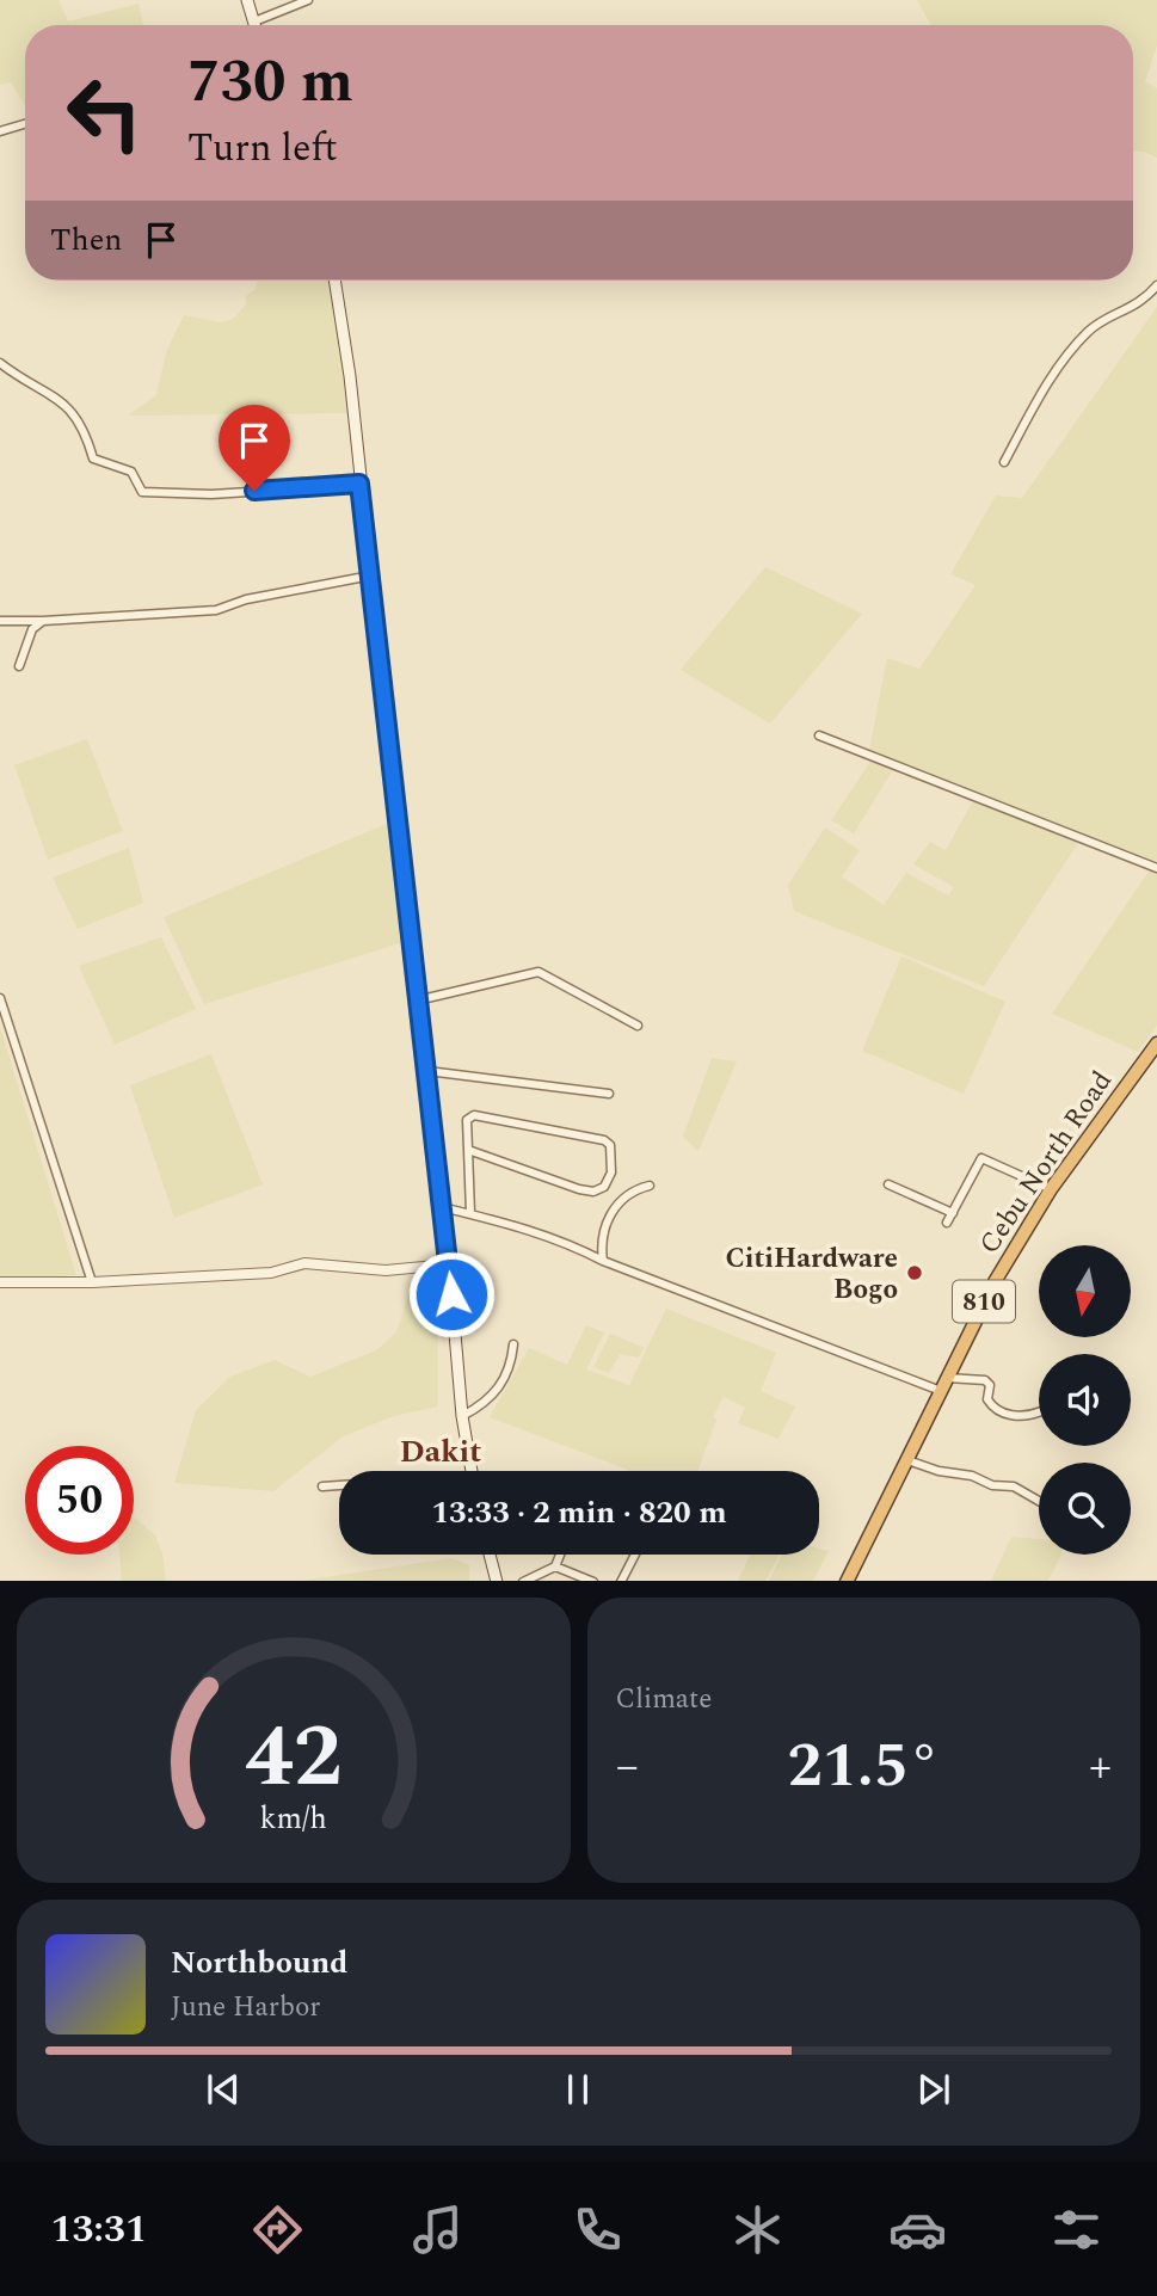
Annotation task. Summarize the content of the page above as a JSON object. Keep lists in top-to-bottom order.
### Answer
{
  "streets": {
    "highway": ["Cebu North Road", "810"]
  },
  "districts": ["Dakit"],
  "places": ["CitiHardware Bogo"],
  "north": "bottom",
  "page": {
    "turn": ["730 m", "Turn left"],
    "then": "Then",
    "limit": "50",
    "trip": "13:33 · 2 min · 820 m",
    "tile": "Climate",
    "heat": ["−", "21.5°", "+"],
    "song": ["Northbound", "June Harbor"],
    "tabs": "13:31",
    "gauge": ["42", "km/h"]
  }
}
